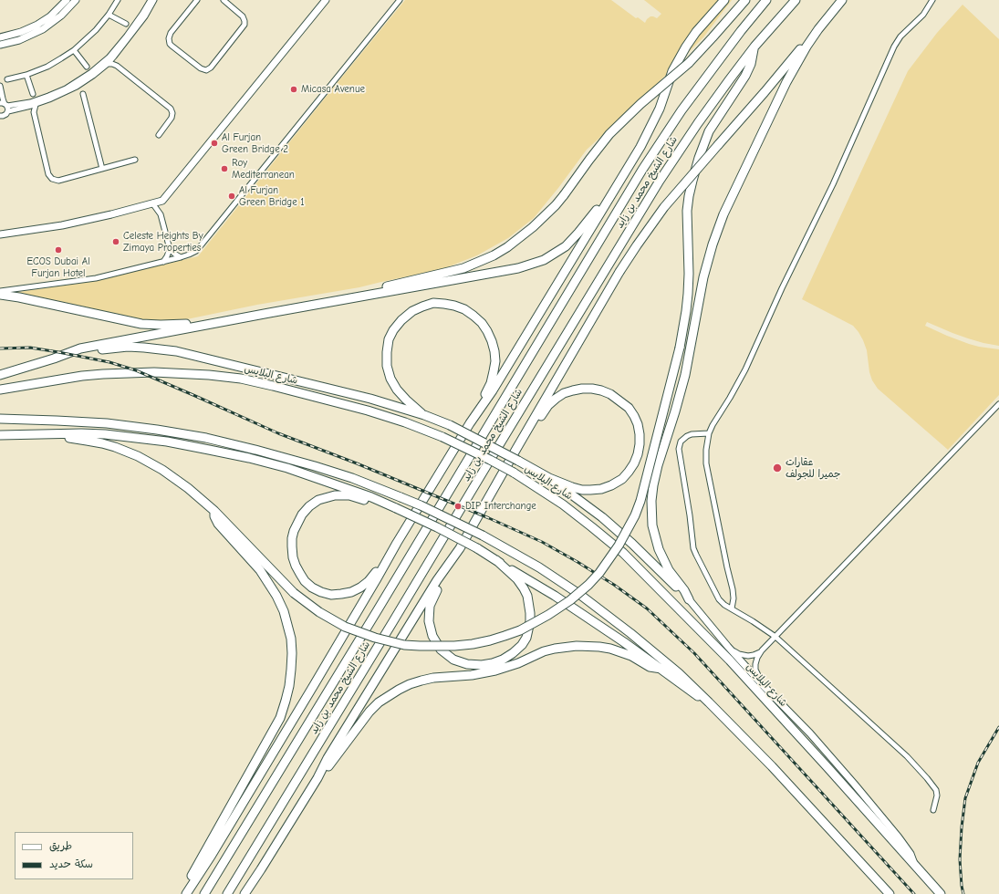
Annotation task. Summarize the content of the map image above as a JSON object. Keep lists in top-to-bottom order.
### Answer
{
  "streets": {
    "highway": ["شارع الشيخ محمد بن زايد", "شارع اليلايس"]
  },
  "places": [
    "Micasa Avenue",
    "Al Furjan Green Bridge 2",
    "Roy Mediterranean",
    "Al Furjan Green Bridge 1",
    "Celeste Heights By Zimaya Properties",
    "ECOS Dubai Al Furjan Hotel",
    "عقارات جميرا للجولف",
    "DIP Interchange"
  ],
  "legend": ["طريق", "سكة حديد"]
}
